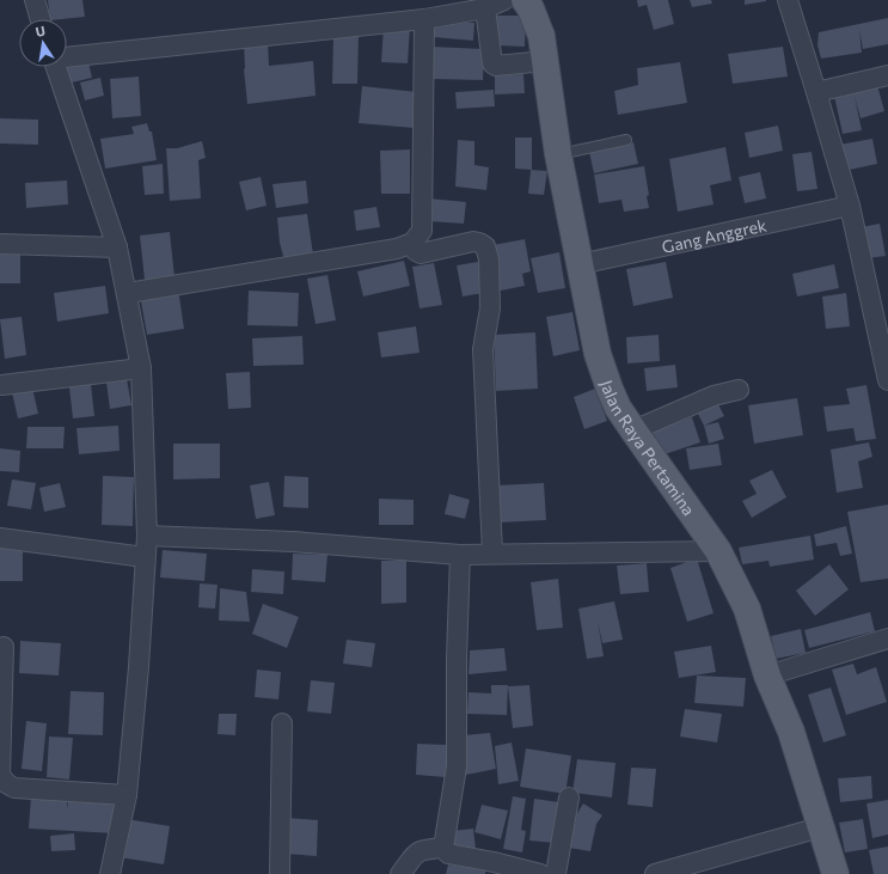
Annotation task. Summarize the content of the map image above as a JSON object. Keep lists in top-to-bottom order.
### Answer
{
  "streets": {
    "main road": ["Jalan Raya Pertamina"],
    "street": ["Gang Anggrek"]
  },
  "crossings": [
    ["Gang Anggrek", "Jalan Raya Pertamina"]
  ],
  "north": "top"
}
